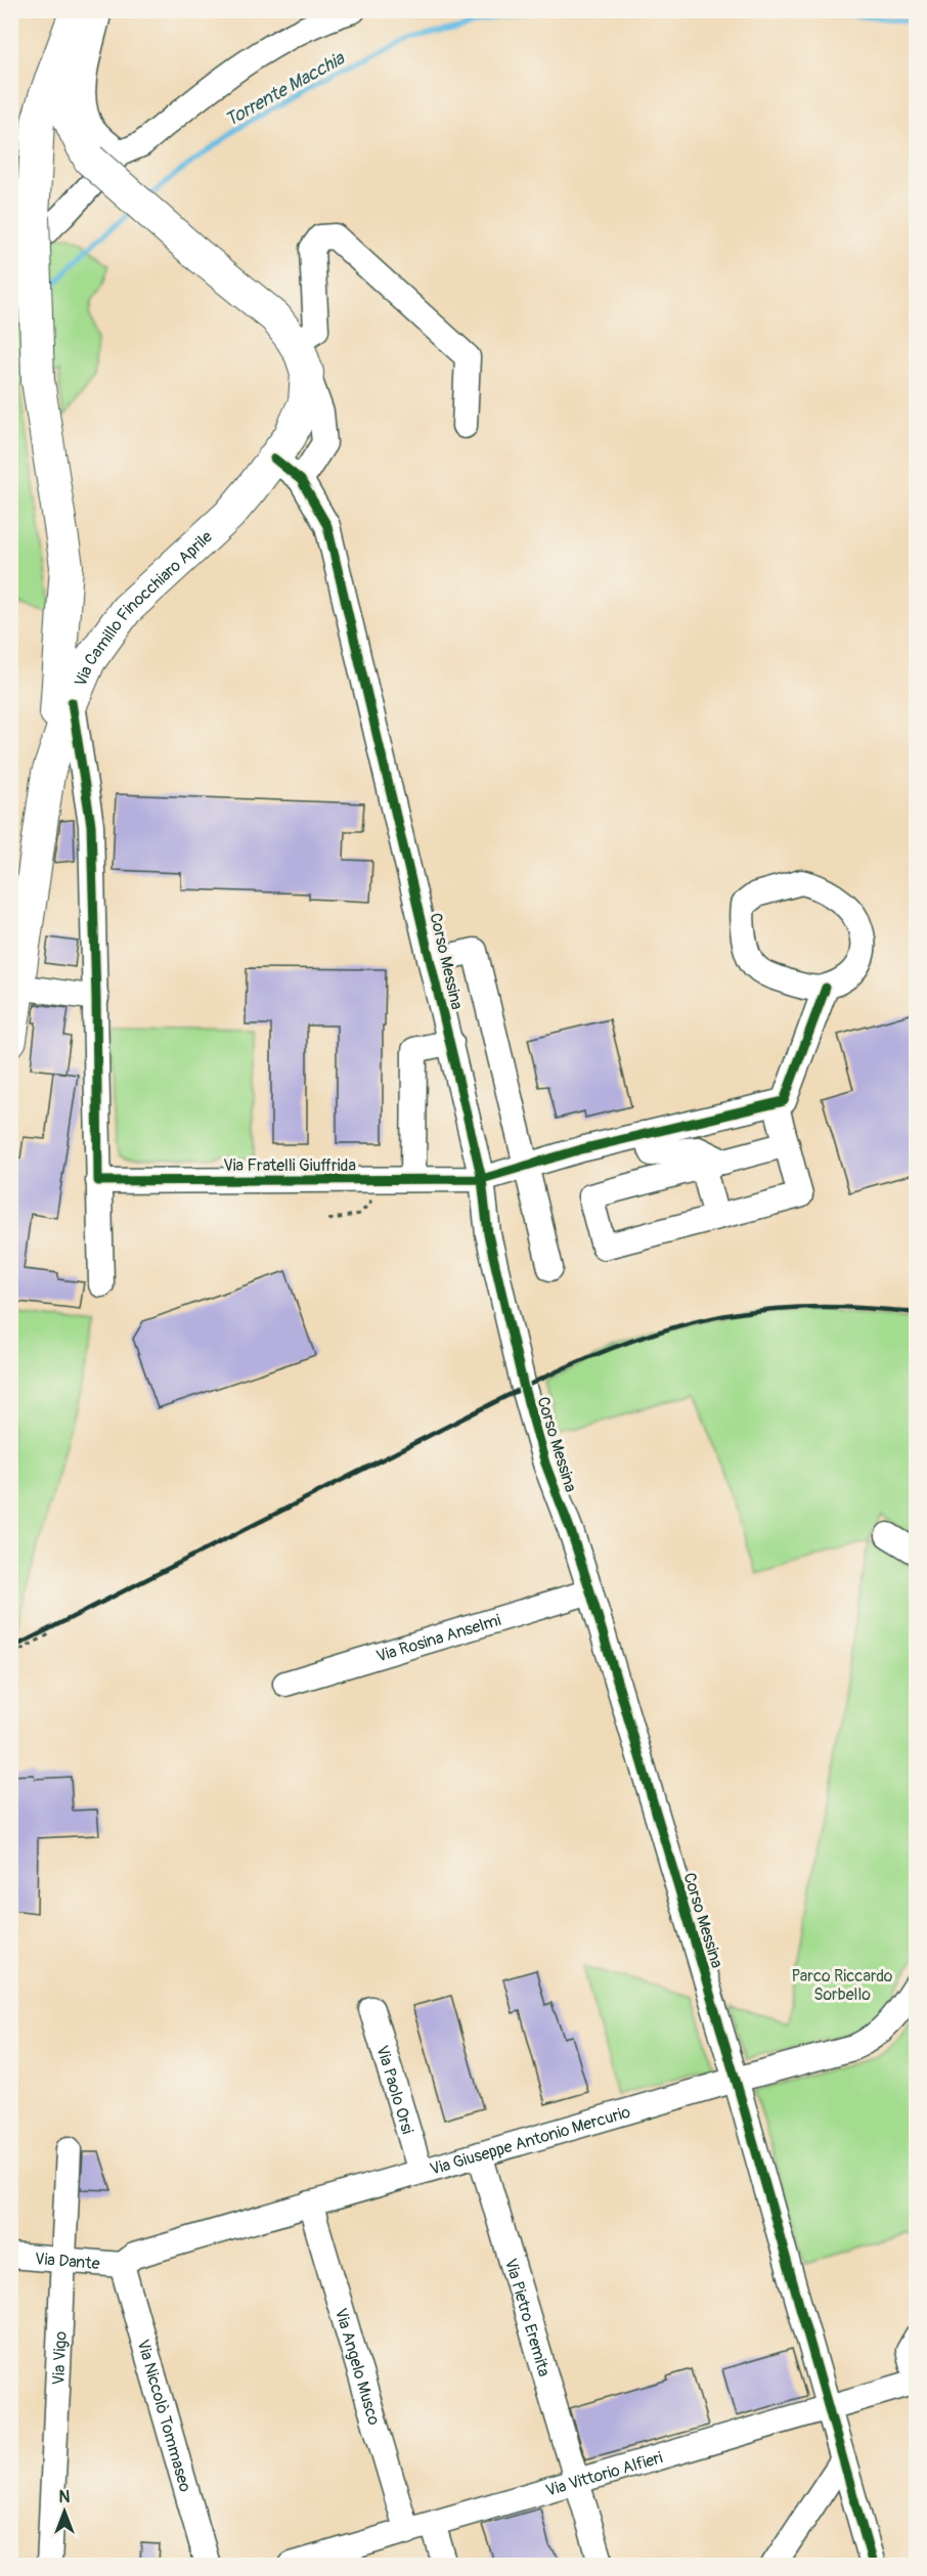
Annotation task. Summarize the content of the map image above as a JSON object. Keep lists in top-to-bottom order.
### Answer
{
  "streets": {
    "main road": ["Via Camillo Finocchiaro Aprile"],
    "street": [
      "Corso Messina",
      "Via Fratelli Giuffrida",
      "Via Rosina Anselmi",
      "Via Paolo Orsi",
      "Via Giuseppe Antonio Mercurio",
      "Via Dante",
      "Via Pietro Eremita",
      "Via Vigo",
      "Via Angelo Musco",
      "Via Niccolò Tommaseo",
      "Via Vittorio Alfieri"
    ]
  },
  "crossings": [
    ["Corso Messina", "Via Fratelli Giuffrida"],
    ["Corso Messina", "Via Rosina Anselmi"],
    ["Corso Messina", "Via Giuseppe Antonio Mercurio"],
    ["Corso Messina", "Via Vittorio Alfieri"],
    ["Via Paolo Orsi", "Via Giuseppe Antonio Mercurio"],
    ["Via Giuseppe Antonio Mercurio", "Via Dante"],
    ["Via Giuseppe Antonio Mercurio", "Via Pietro Eremita"],
    ["Via Giuseppe Antonio Mercurio", "Via Angelo Musco"],
    ["Via Giuseppe Antonio Mercurio", "Via Niccolò Tommaseo"],
    ["Via Dante", "Via Vigo"],
    ["Via Dante", "Via Niccolò Tommaseo"],
    ["Via Pietro Eremita", "Via Vittorio Alfieri"],
    ["Via Angelo Musco", "Via Vittorio Alfieri"]
  ],
  "water": ["Torrente Macchia"],
  "parks": ["Parco Riccardo Sorbello"],
  "north": "top"
}
